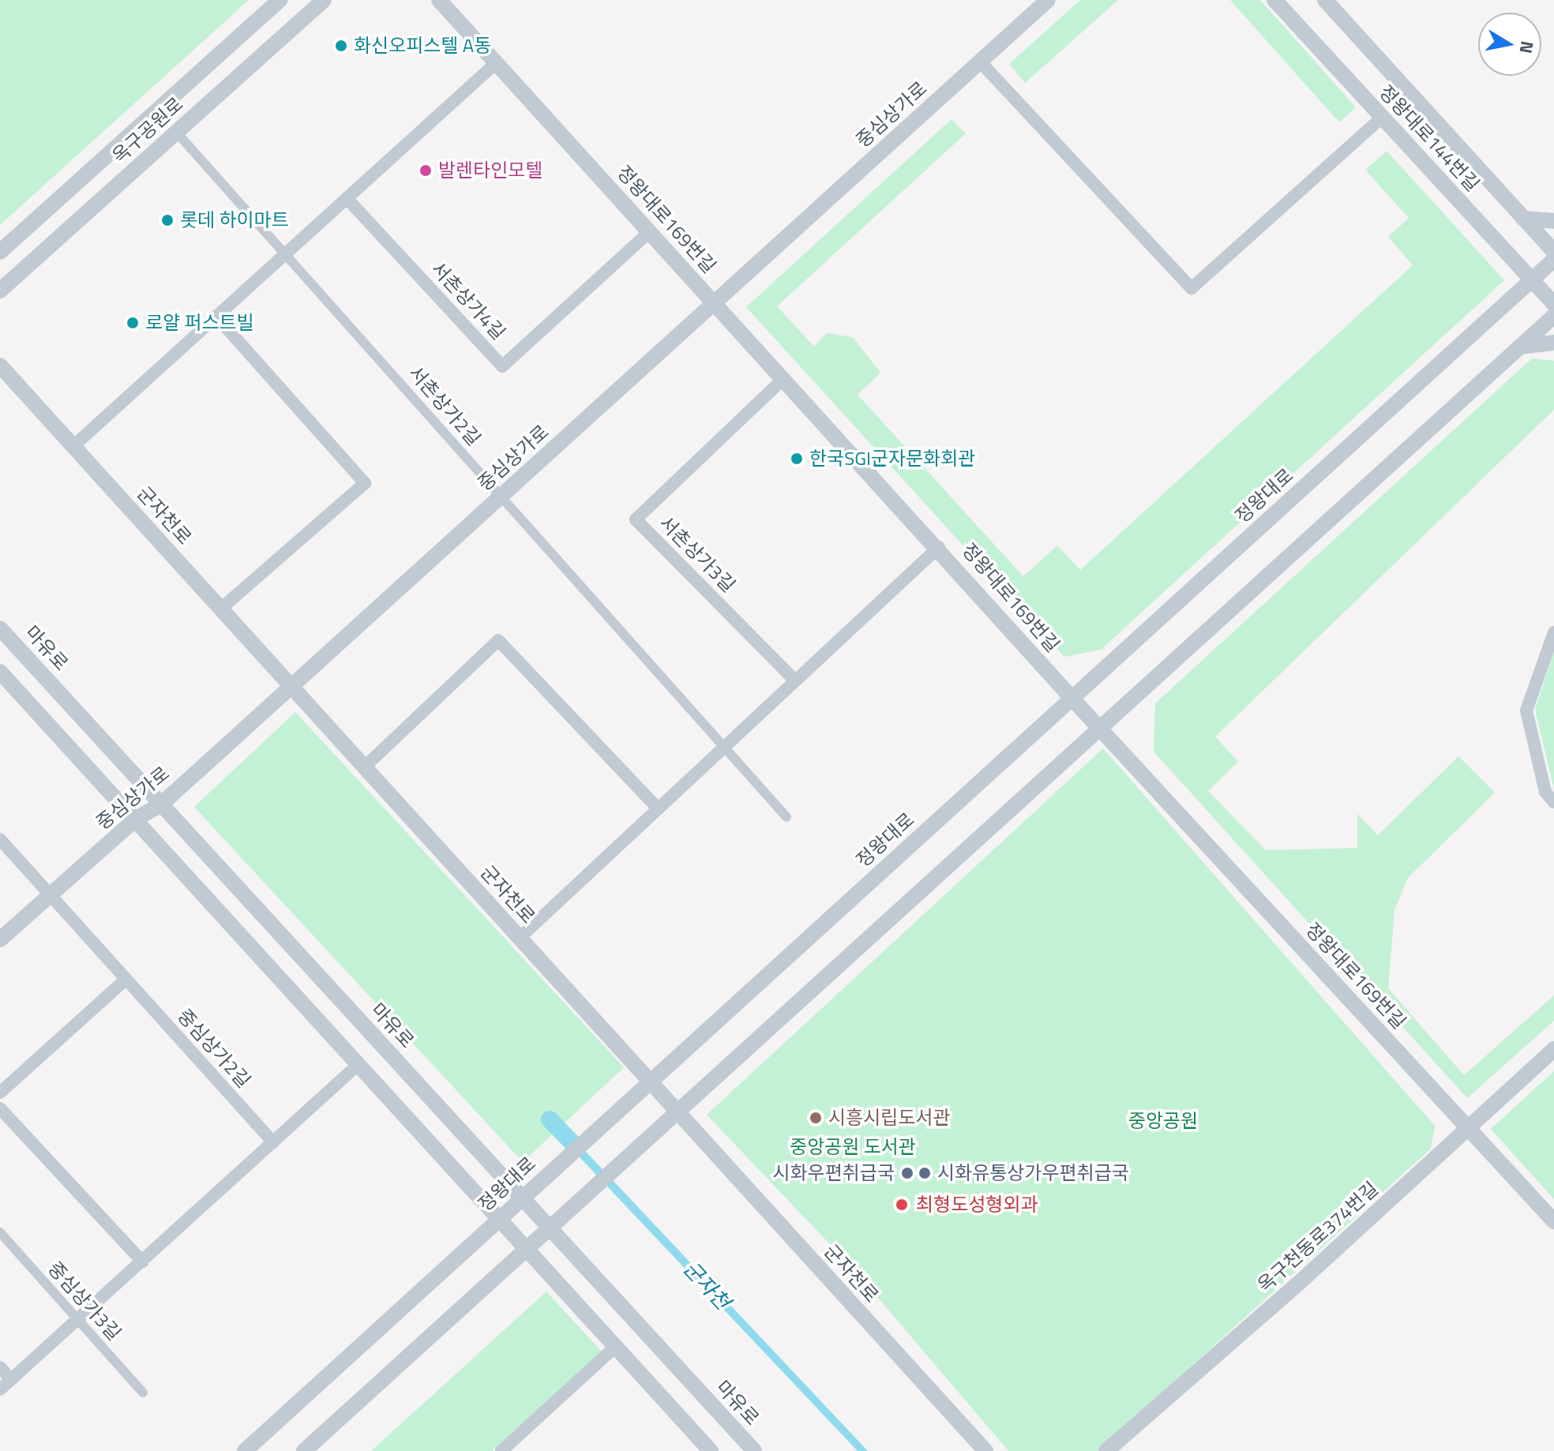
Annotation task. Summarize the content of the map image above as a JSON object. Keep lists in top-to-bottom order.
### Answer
{
  "streets": {
    "street": [
      "중심상가로",
      "옥구공원로",
      "정왕대로144번길",
      "정왕대로169번길",
      "서촌상가4길",
      "서촌상가2길",
      "정왕대로",
      "군자천로",
      "서촌상가3길",
      "마유로",
      "중심상가2길",
      "옥구천동로374번길",
      "중심상가3길"
    ]
  },
  "crossings": [
    ["중심상가로", "정왕대로169번길"],
    ["중심상가로", "서촌상가2길"],
    ["중심상가로", "군자천로"],
    ["중심상가로", "마유로"],
    ["중심상가로", "중심상가2길"],
    ["옥구공원로", "서촌상가2길"],
    ["정왕대로144번길", "정왕대로"],
    ["정왕대로169번길", "서촌상가4길"],
    ["정왕대로169번길", "정왕대로"],
    ["정왕대로169번길", "서촌상가3길"],
    ["정왕대로169번길", "옥구천동로374번길"],
    ["정왕대로", "군자천로"],
    ["정왕대로", "마유로"]
  ],
  "water": ["군자천"],
  "parks": ["중앙공원", "중앙공원 도서관"],
  "places": [
    "화신오피스텔 A동",
    "발렌타인모텔",
    "롯데 하이마트",
    "로얄 퍼스트빌",
    "한국SGI군자문화회관",
    "시흥시립도서관",
    "시화우편취급국",
    "시화유통상가우편취급국",
    "최형도성형외과"
  ],
  "north": "right"
}
